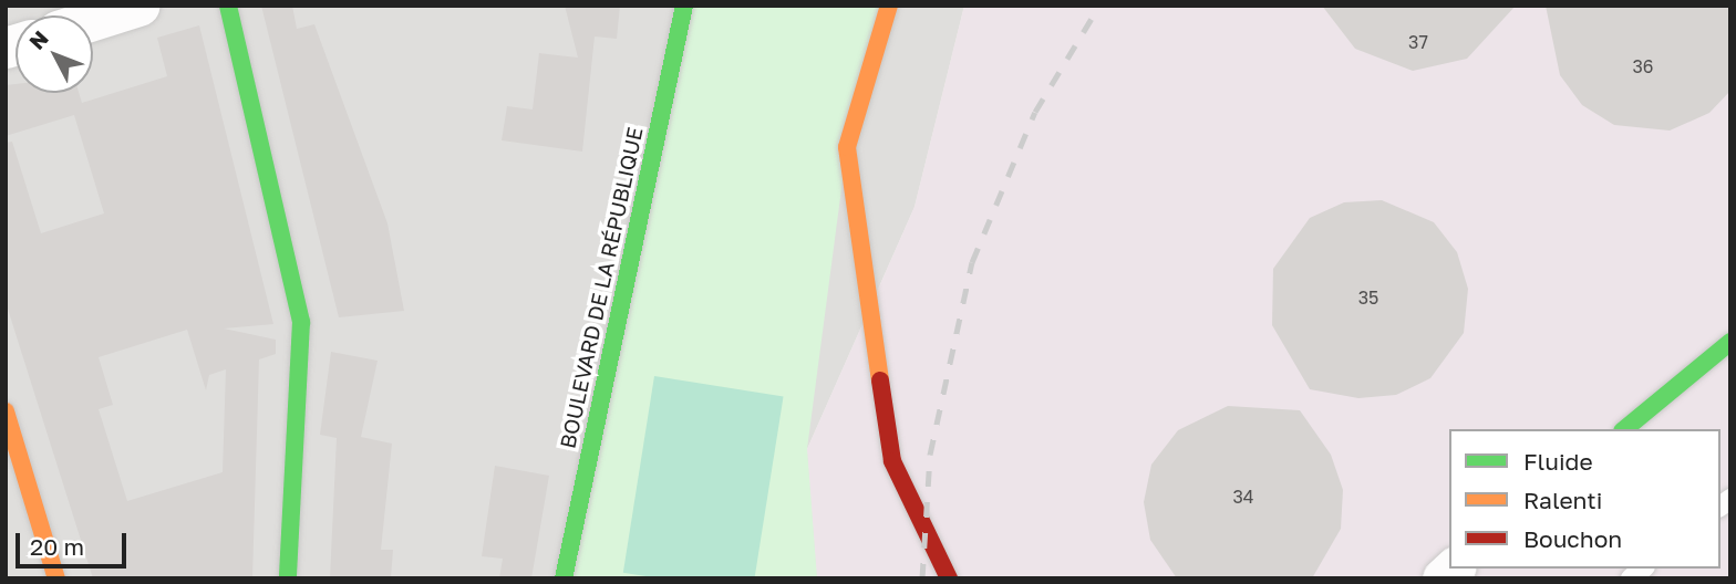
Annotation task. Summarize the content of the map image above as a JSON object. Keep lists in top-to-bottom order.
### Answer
{
  "streets": {
    "street": ["BOULEVARD DE LA RÉPUBLIQUE"]
  },
  "house_numbers": [
    "37",
    "36",
    "35",
    "34"
  ],
  "legend": ["Fluide", "Ralenti", "Bouchon"],
  "scale_bar": "20 m",
  "north": "top left"
}
